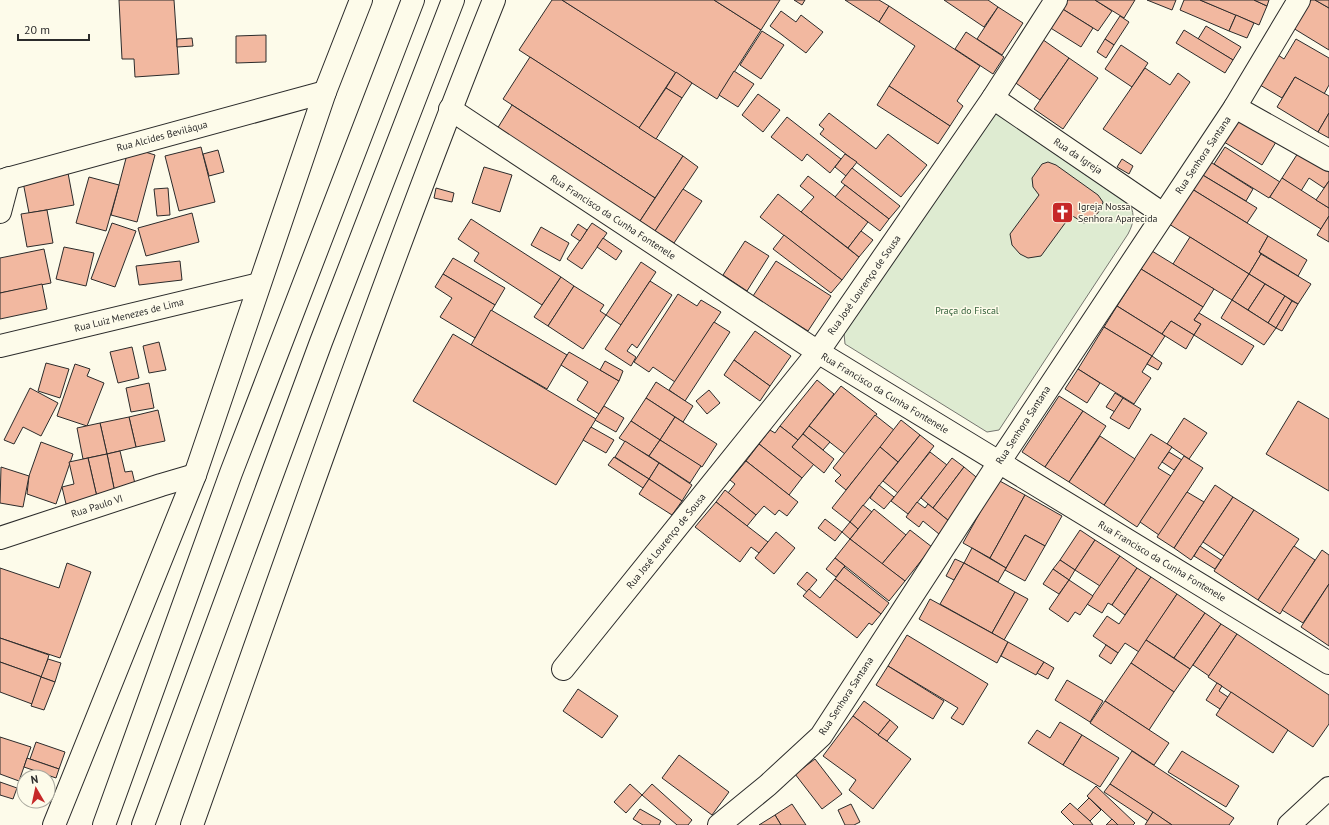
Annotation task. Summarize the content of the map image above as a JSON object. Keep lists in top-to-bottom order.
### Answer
{
  "streets": {
    "main road": [
      "Rua Alcides Beviláqua",
      "Rua Senhora Santana",
      "Rua da Igreja",
      "Rua Francisco da Cunha Fontenele",
      "Rua José Lourenço de Sousa",
      "Rua Luiz Menezes de Lima",
      "Rua Paulo VI"
    ]
  },
  "crossings": [
    ["Rua Senhora Santana", "Rua da Igreja"],
    ["Rua Senhora Santana", "Rua Francisco da Cunha Fontenele"],
    ["Rua da Igreja", "Rua José Lourenço de Sousa"],
    ["Rua Francisco da Cunha Fontenele", "Rua José Lourenço de Sousa"]
  ],
  "parks": ["Praça do Fiscal"],
  "places": {
    "church": ["Igreja Nossa Senhora Aparecida"]
  },
  "scale_bar": "20 m",
  "north": "top"
}
